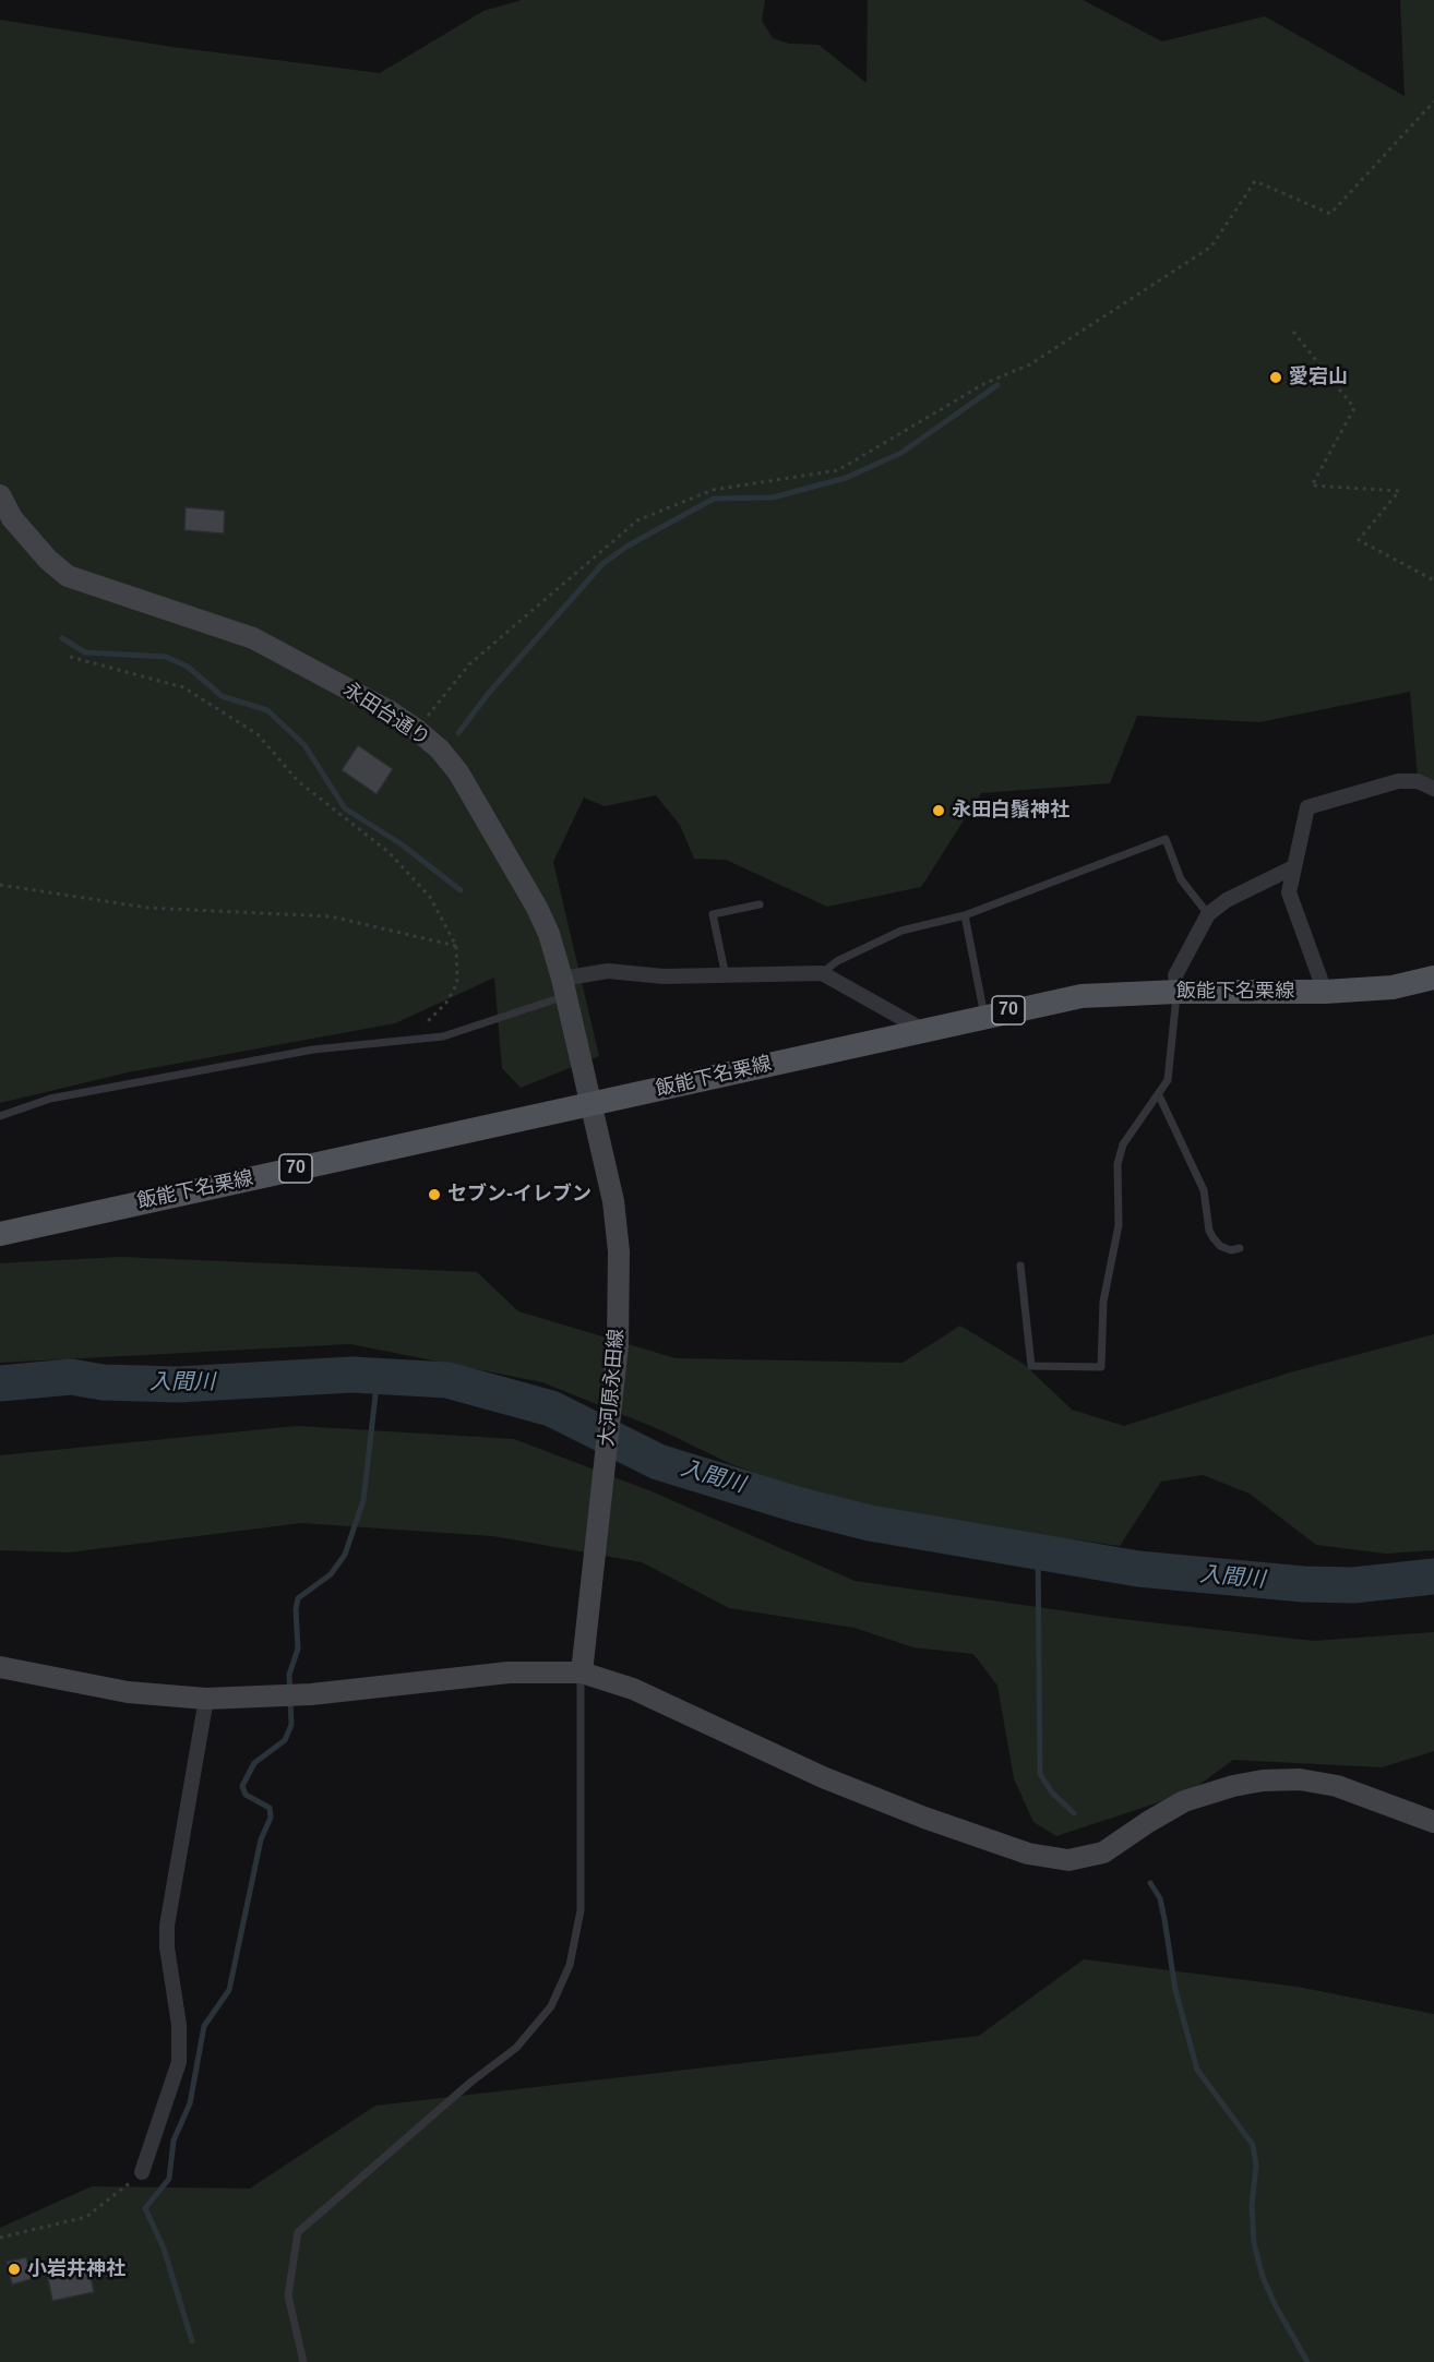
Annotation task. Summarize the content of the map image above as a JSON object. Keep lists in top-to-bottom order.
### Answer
{
  "streets": {
    "main road": ["飯能下名栗線", "70"],
    "street": ["永田台通り", "大河原永田線"]
  },
  "crossings": [
    ["永田台通り", "飯能下名栗線"],
    ["永田台通り", "大河原永田線"],
    ["飯能下名栗線", "大河原永田線"]
  ],
  "water": ["入間川"],
  "places": [
    "愛宕山",
    "永田白鬚神社",
    "セブン-イレブン",
    "小岩井神社"
  ]
}
